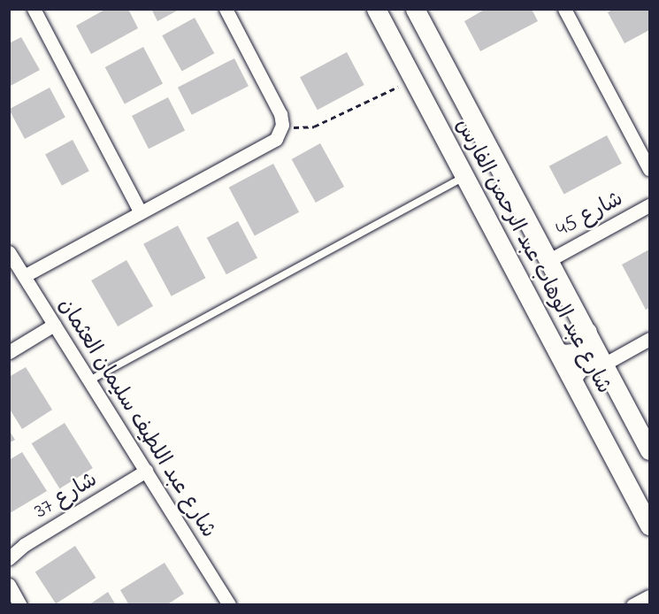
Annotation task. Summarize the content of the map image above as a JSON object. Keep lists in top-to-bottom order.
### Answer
{
  "streets": {
    "street": [
      "شارع 45",
      "شارع عبد الوهاب عبد الرحمن الفارس",
      "شارع عبد اللطيف سليمان العثمان",
      "شارع 37"
    ]
  },
  "crossings": [
    ["شارع 45", "شارع عبد الوهاب عبد الرحمن الفارس"],
    ["شارع عبد اللطيف سليمان العثمان", "شارع 37"]
  ]
}
